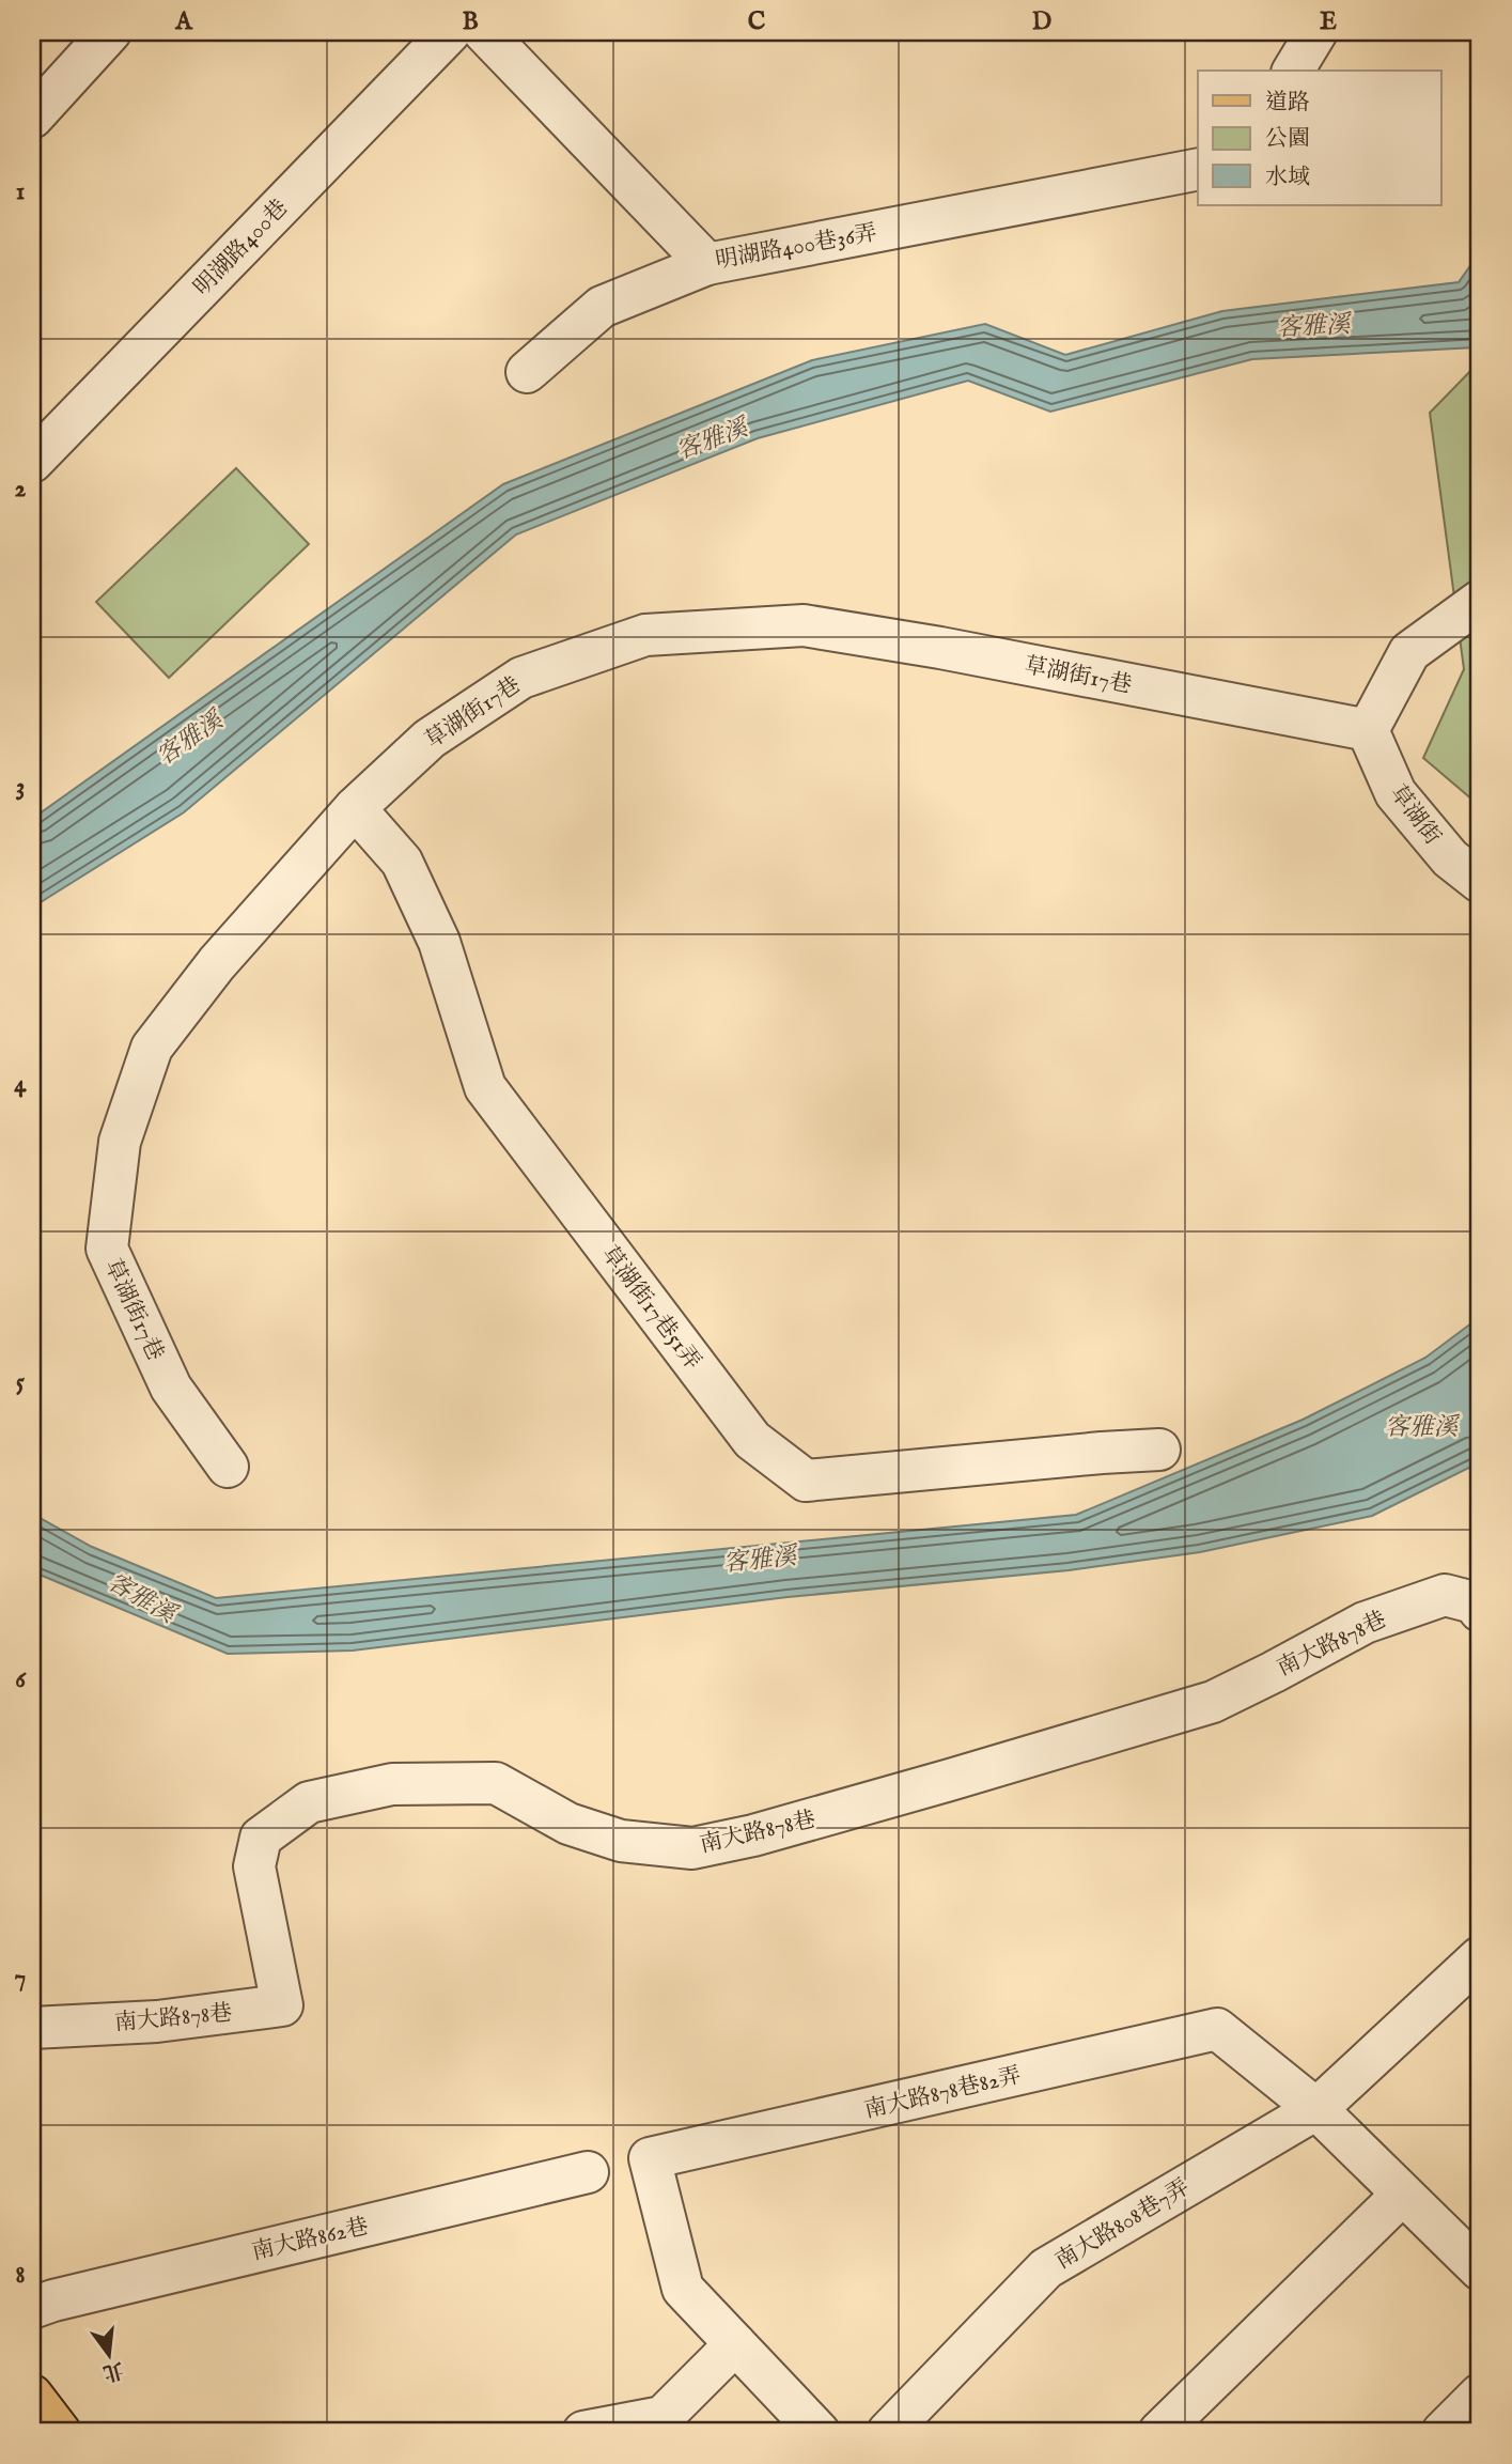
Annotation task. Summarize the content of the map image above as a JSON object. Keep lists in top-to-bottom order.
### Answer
{
  "streets": {
    "street": [
      "明湖路400巷36弄",
      "明湖路400巷",
      "草湖街17巷",
      "草湖街",
      "草湖街17巷51弄",
      "南大路878巷",
      "南大路878巷82弄",
      "南大路808巷7弄",
      "南大路862巷"
    ]
  },
  "crossings": [
    ["草湖街17巷", "草湖街"],
    ["草湖街17巷", "草湖街17巷51弄"],
    ["南大路878巷82弄", "南大路808巷7弄"]
  ],
  "water": ["客雅溪"],
  "legend": ["道路", "公園", "水域"],
  "north": "bottom",
  "grid": {
    "columns": [
      "A",
      "B",
      "C",
      "D",
      "E"
    ],
    "rows": [
      "1",
      "2",
      "3",
      "4",
      "5",
      "6",
      "7",
      "8"
    ]
  }
}
